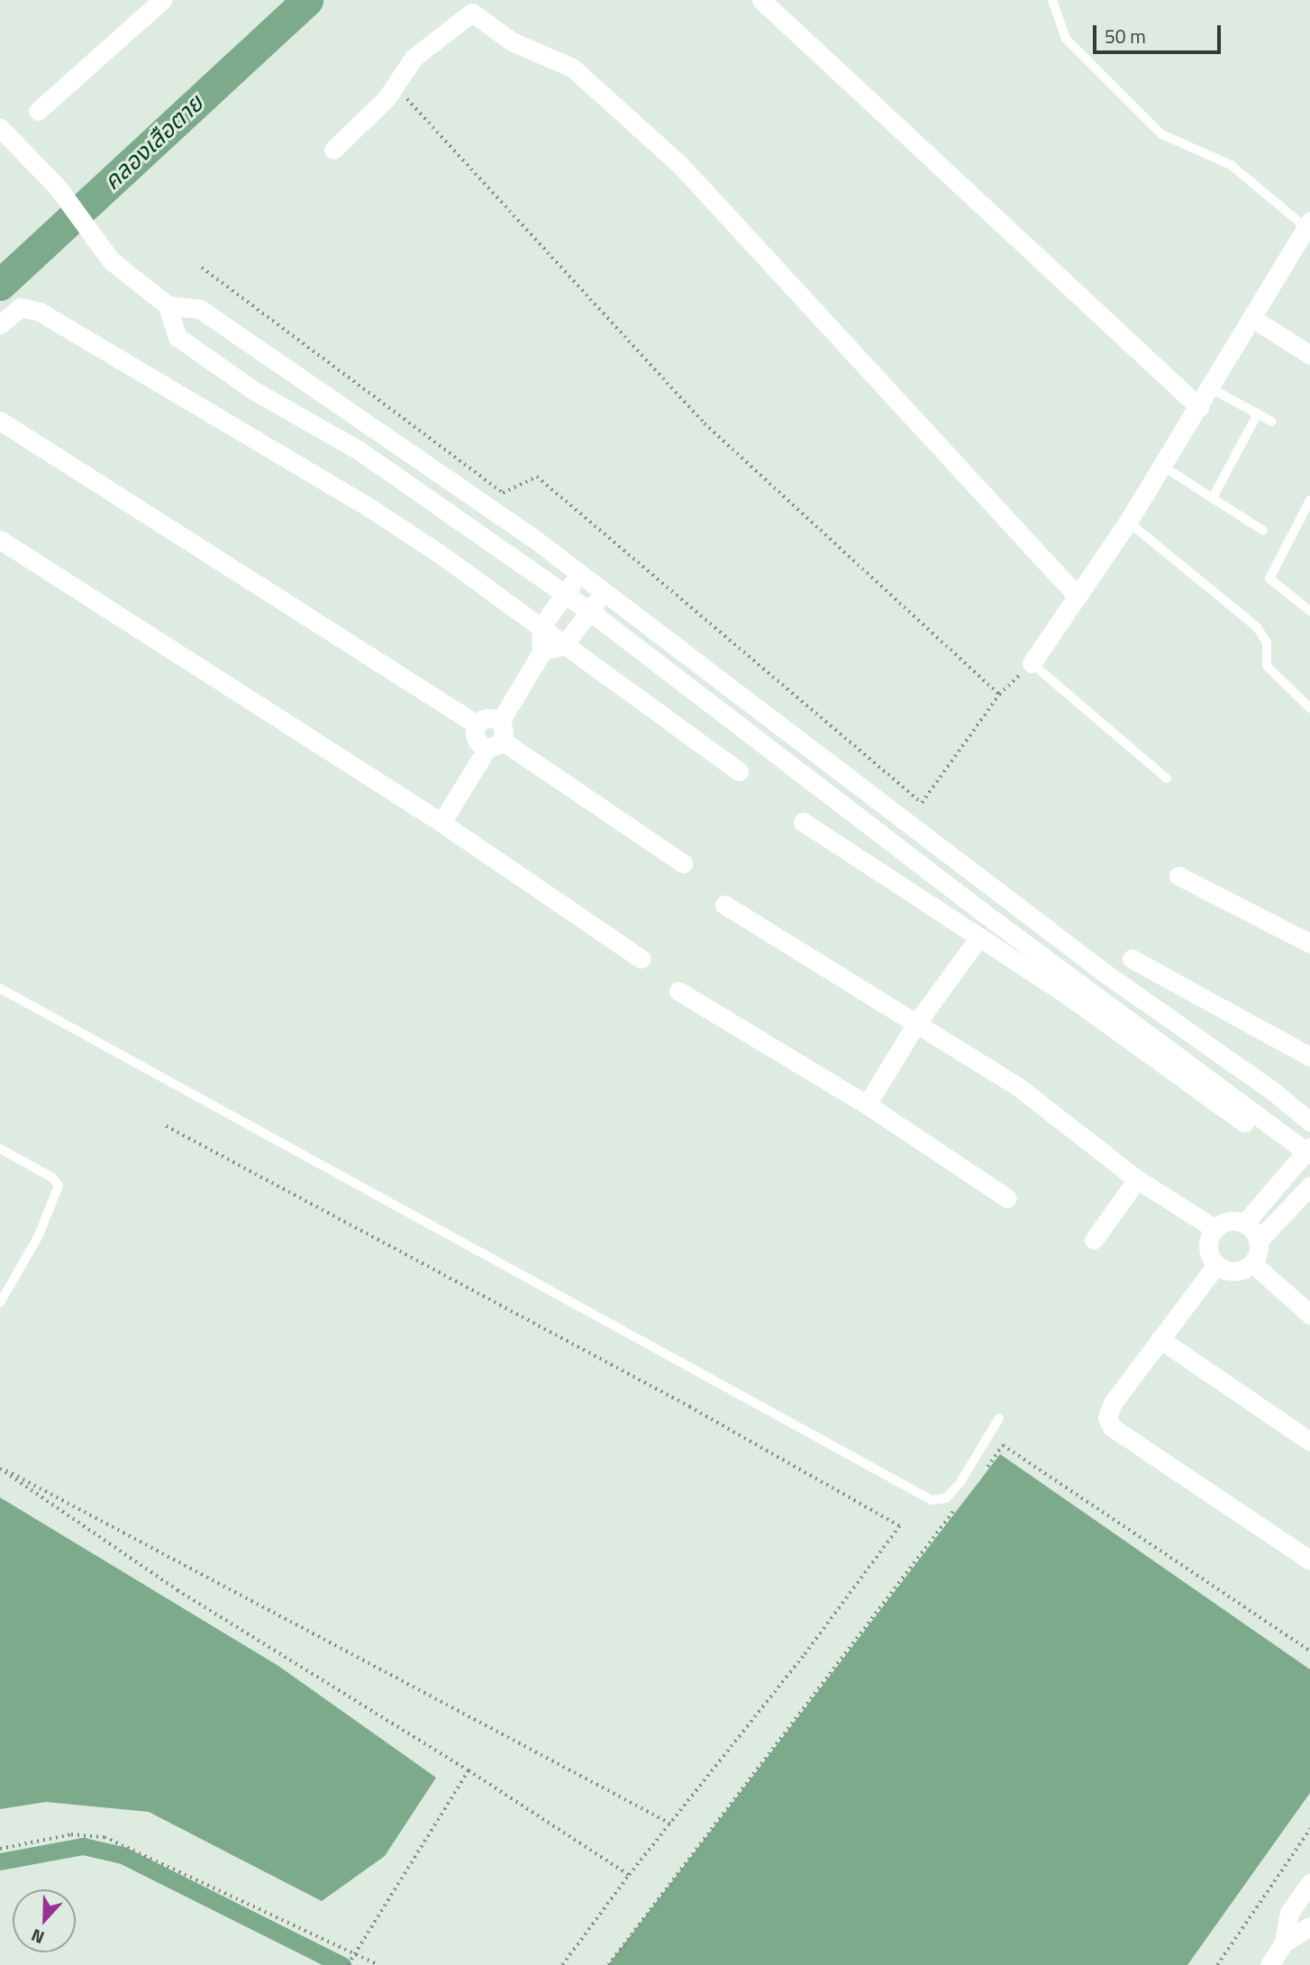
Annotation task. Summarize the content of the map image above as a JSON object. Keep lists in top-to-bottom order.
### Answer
{
  "water": ["คลองเสือตาย"],
  "scale_bar": "50 m",
  "north": "bottom"
}
